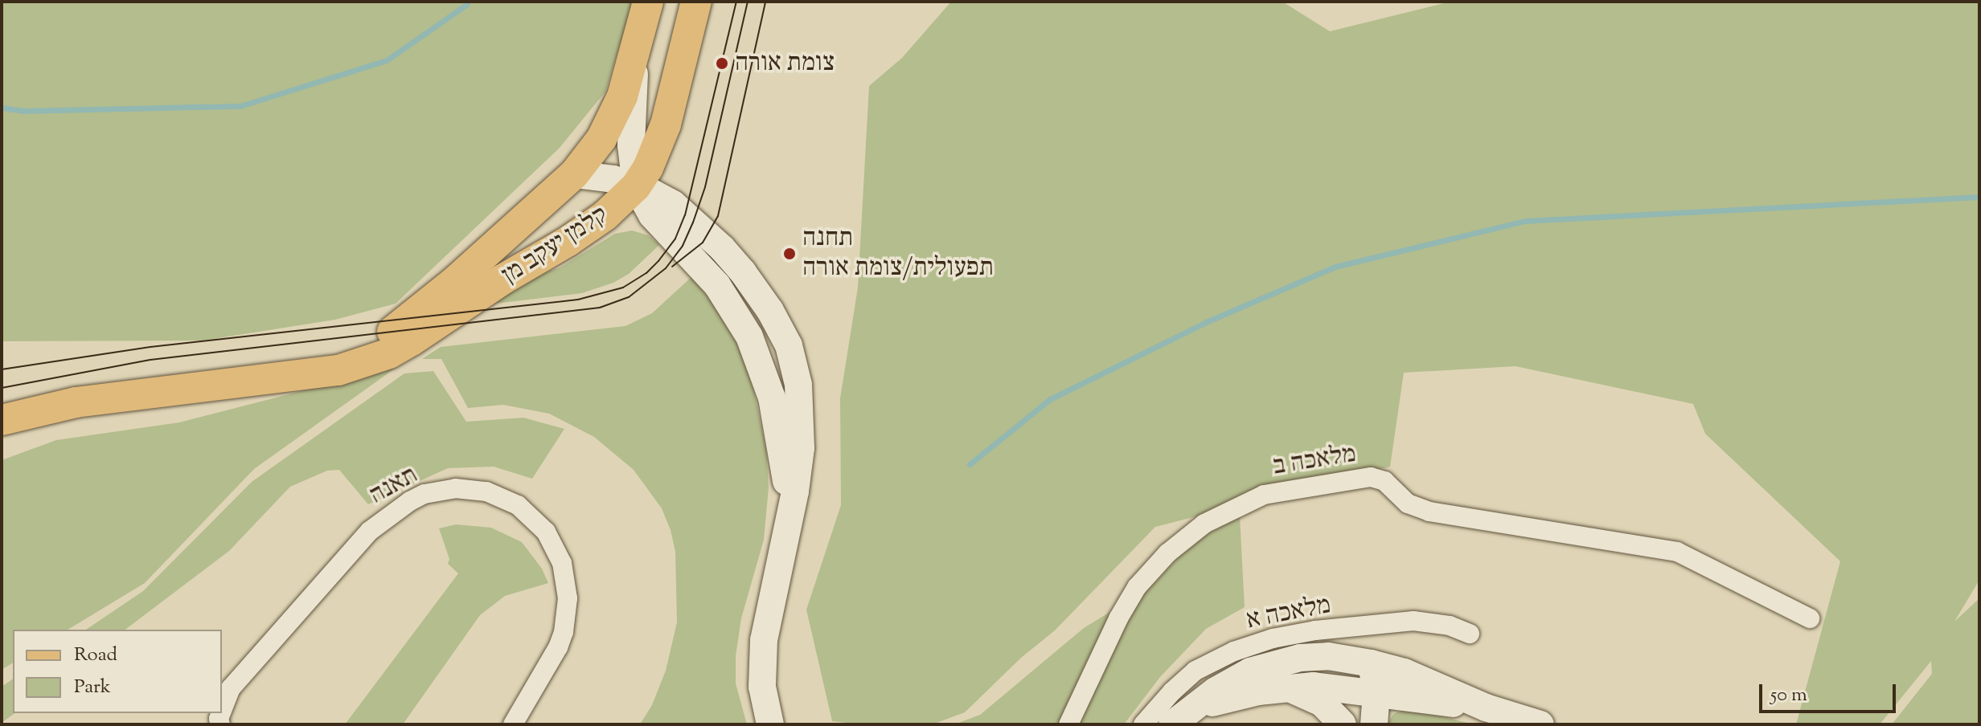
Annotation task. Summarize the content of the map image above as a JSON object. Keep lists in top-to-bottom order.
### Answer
{
  "streets": {
    "main road": ["קלמן יעקב מן"],
    "street": ["מלאכה ב", "תאנה", "מלאכה א"]
  },
  "places": ["צומת אורה", "תחנה תפעולית/צומת אורה"],
  "legend": ["Road", "Park"],
  "scale_bar": "50 m"
}
